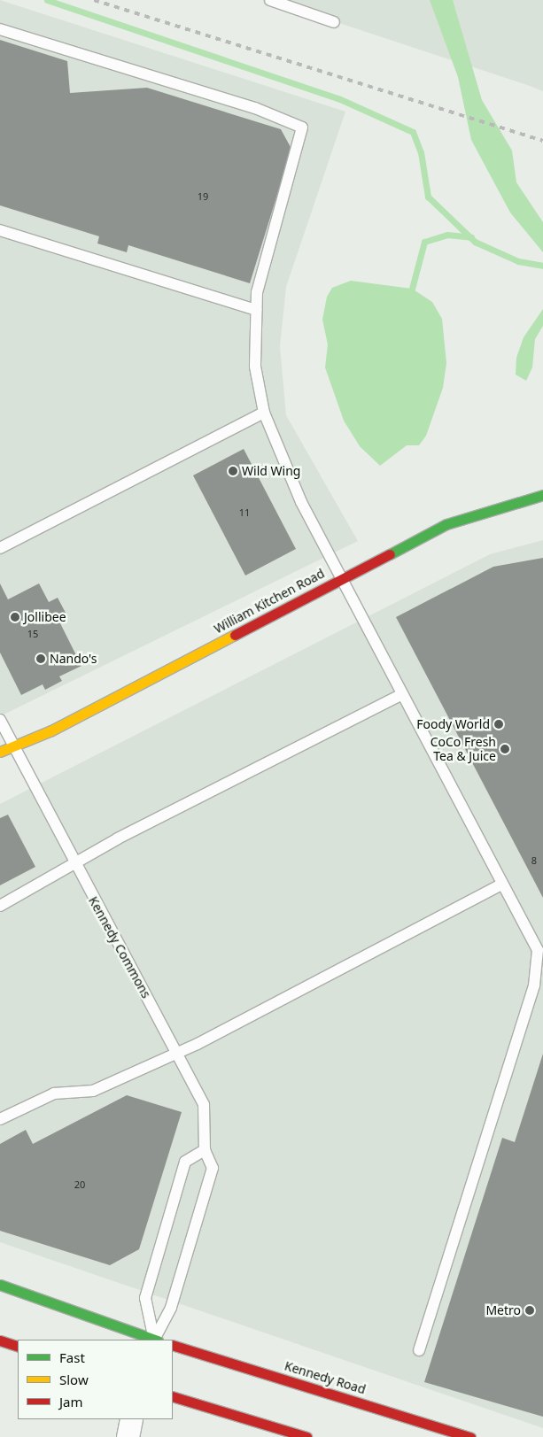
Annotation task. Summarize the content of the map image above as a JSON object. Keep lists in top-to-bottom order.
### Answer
{
  "streets": {
    "main road": ["William Kitchen Road", "Kennedy Road"],
    "lane": ["Kennedy Commons"]
  },
  "crossings": [
    ["William Kitchen Road", "Kennedy Commons"]
  ],
  "places": [
    "Wild Wing",
    "Jollibee",
    "Nando's",
    "Foody World",
    "CoCo Fresh Tea & Juice",
    "Metro"
  ],
  "house_numbers": [
    "19",
    "11",
    "15",
    "8",
    "20"
  ],
  "legend": ["Fast", "Slow", "Jam"]
}
